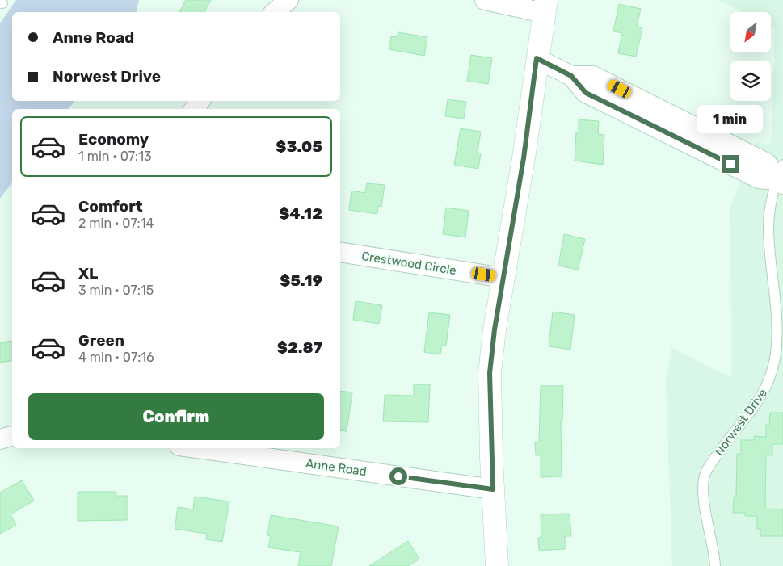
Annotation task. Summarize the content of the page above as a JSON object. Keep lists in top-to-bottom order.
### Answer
{
  "streets": {
    "street": ["Crestwood Circle", "Norwest Drive", "Anne Road"]
  },
  "north": "bottom left",
  "page": {
    "banner": ["Anne Road", "Norwest Drive"],
    "bubble": "1 min",
    "list": [
      {
        "name": "Economy",
        "note": "1 min · 07:13",
        "value": "$3.05"
      },
      {
        "name": "Comfort",
        "note": "2 min · 07:14",
        "value": "$4.12"
      },
      {
        "name": "XL",
        "note": "3 min · 07:15",
        "value": "$5.19"
      },
      {
        "name": "Green",
        "note": "4 min · 07:16",
        "value": "$2.87"
      }
    ],
    "buttons": "Confirm"
  }
}
